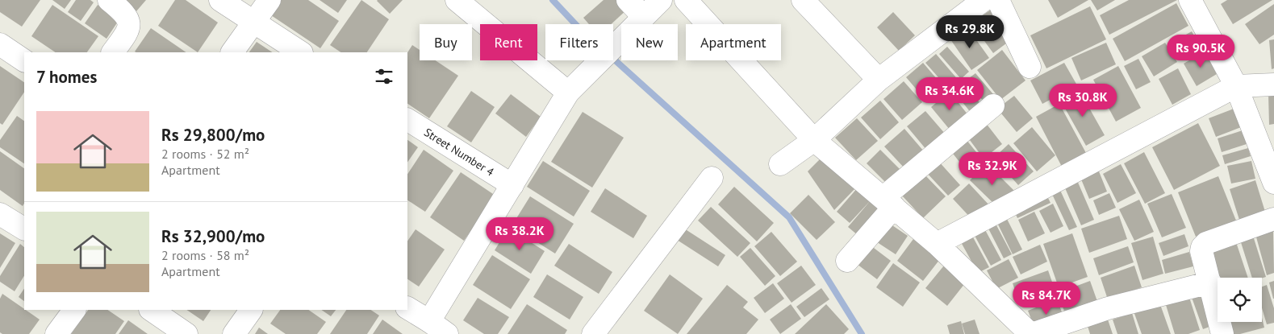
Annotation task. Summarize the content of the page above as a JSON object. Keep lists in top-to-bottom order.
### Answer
{
  "streets": {
    "street": ["Street Number 4"]
  },
  "page": {
    "price": [
      "Rs 29.8K",
      "Rs 90.5K",
      "Rs 34.6K",
      "Rs 30.8K",
      "Rs 32.9K",
      "Rs 38.2K",
      "Rs 84.7K"
    ],
    "chip": [
      "Buy",
      "Rent",
      "Filters",
      "New",
      "Apartment"
    ],
    "heading": "7 homes",
    "list": [
      {
        "name": "Rs 29,800/mo",
        "note": "2 rooms · 52 m² · Apartment"
      },
      {
        "name": "Rs 32,900/mo",
        "note": "2 rooms · 58 m² · Apartment"
      }
    ]
  }
}
